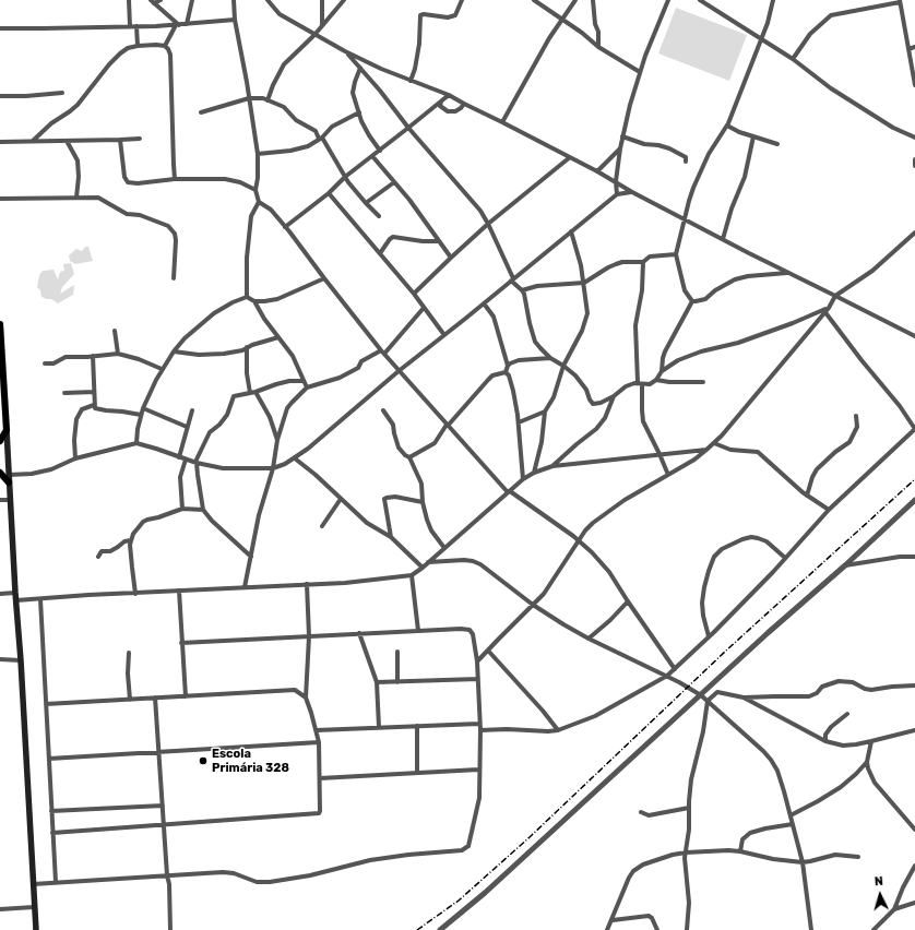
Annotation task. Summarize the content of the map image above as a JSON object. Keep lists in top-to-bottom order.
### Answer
{
  "places": ["Escola Primária 328"],
  "north": "top"
}
